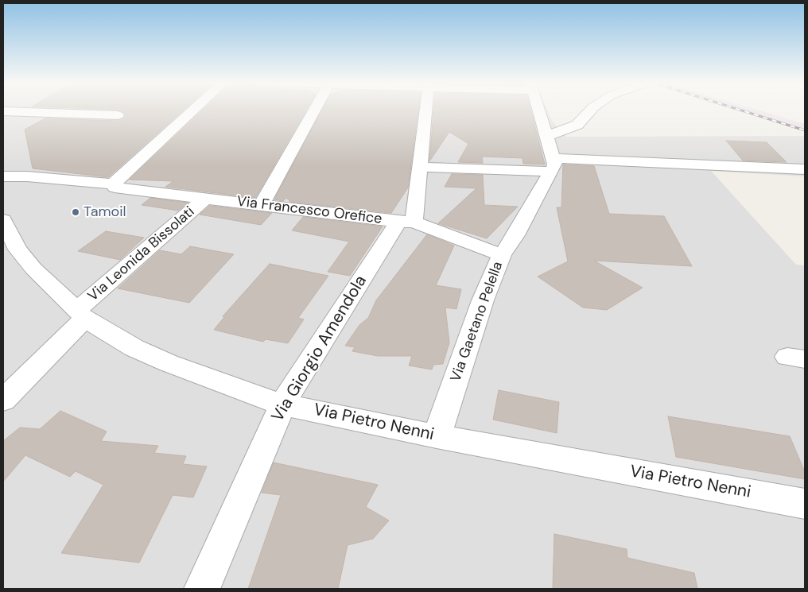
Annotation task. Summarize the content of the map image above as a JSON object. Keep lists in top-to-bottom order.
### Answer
{
  "streets": {
    "street": [
      "Via Francesco Orefice",
      "Via Leonida Bissolati",
      "Via Gaetano Pelella",
      "Via Giorgio Amendola",
      "Via Pietro Nenni"
    ]
  },
  "crossings": [
    ["Via Francesco Orefice", "Via Leonida Bissolati"],
    ["Via Francesco Orefice", "Via Gaetano Pelella"],
    ["Via Francesco Orefice", "Via Giorgio Amendola"],
    ["Via Leonida Bissolati", "Via Pietro Nenni"],
    ["Via Gaetano Pelella", "Via Pietro Nenni"],
    ["Via Giorgio Amendola", "Via Pietro Nenni"]
  ],
  "places": ["Tamoil"]
}
